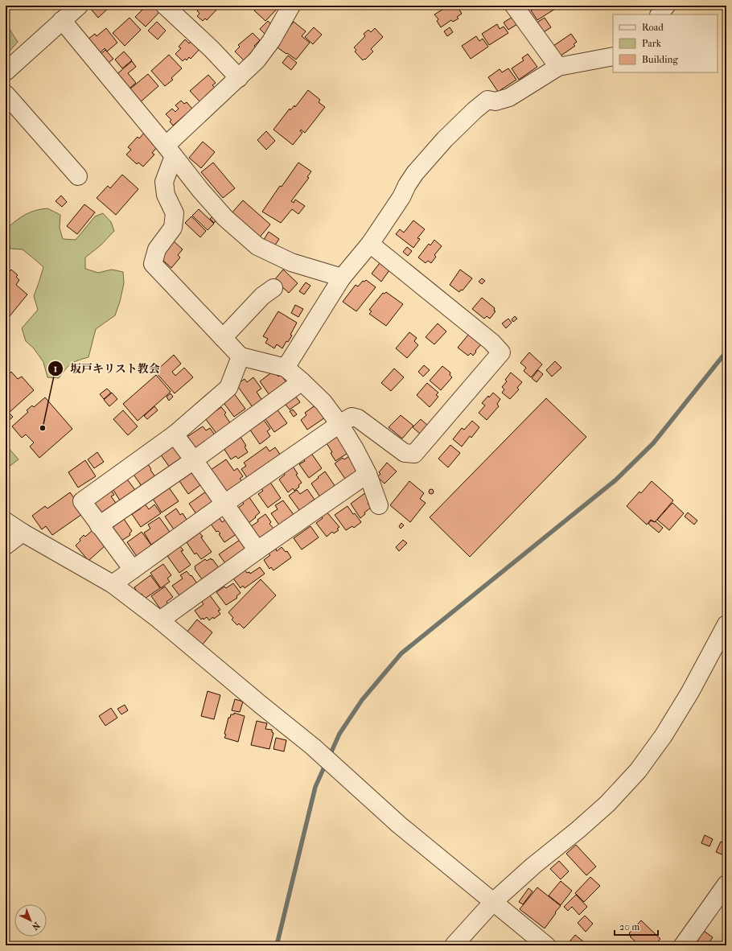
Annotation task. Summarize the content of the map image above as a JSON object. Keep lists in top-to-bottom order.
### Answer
{
  "places": ["坂戸キリスト教会"],
  "legend": ["Road", "Park", "Building"],
  "scale_bar": "20 m",
  "north": "bottom right"
}
